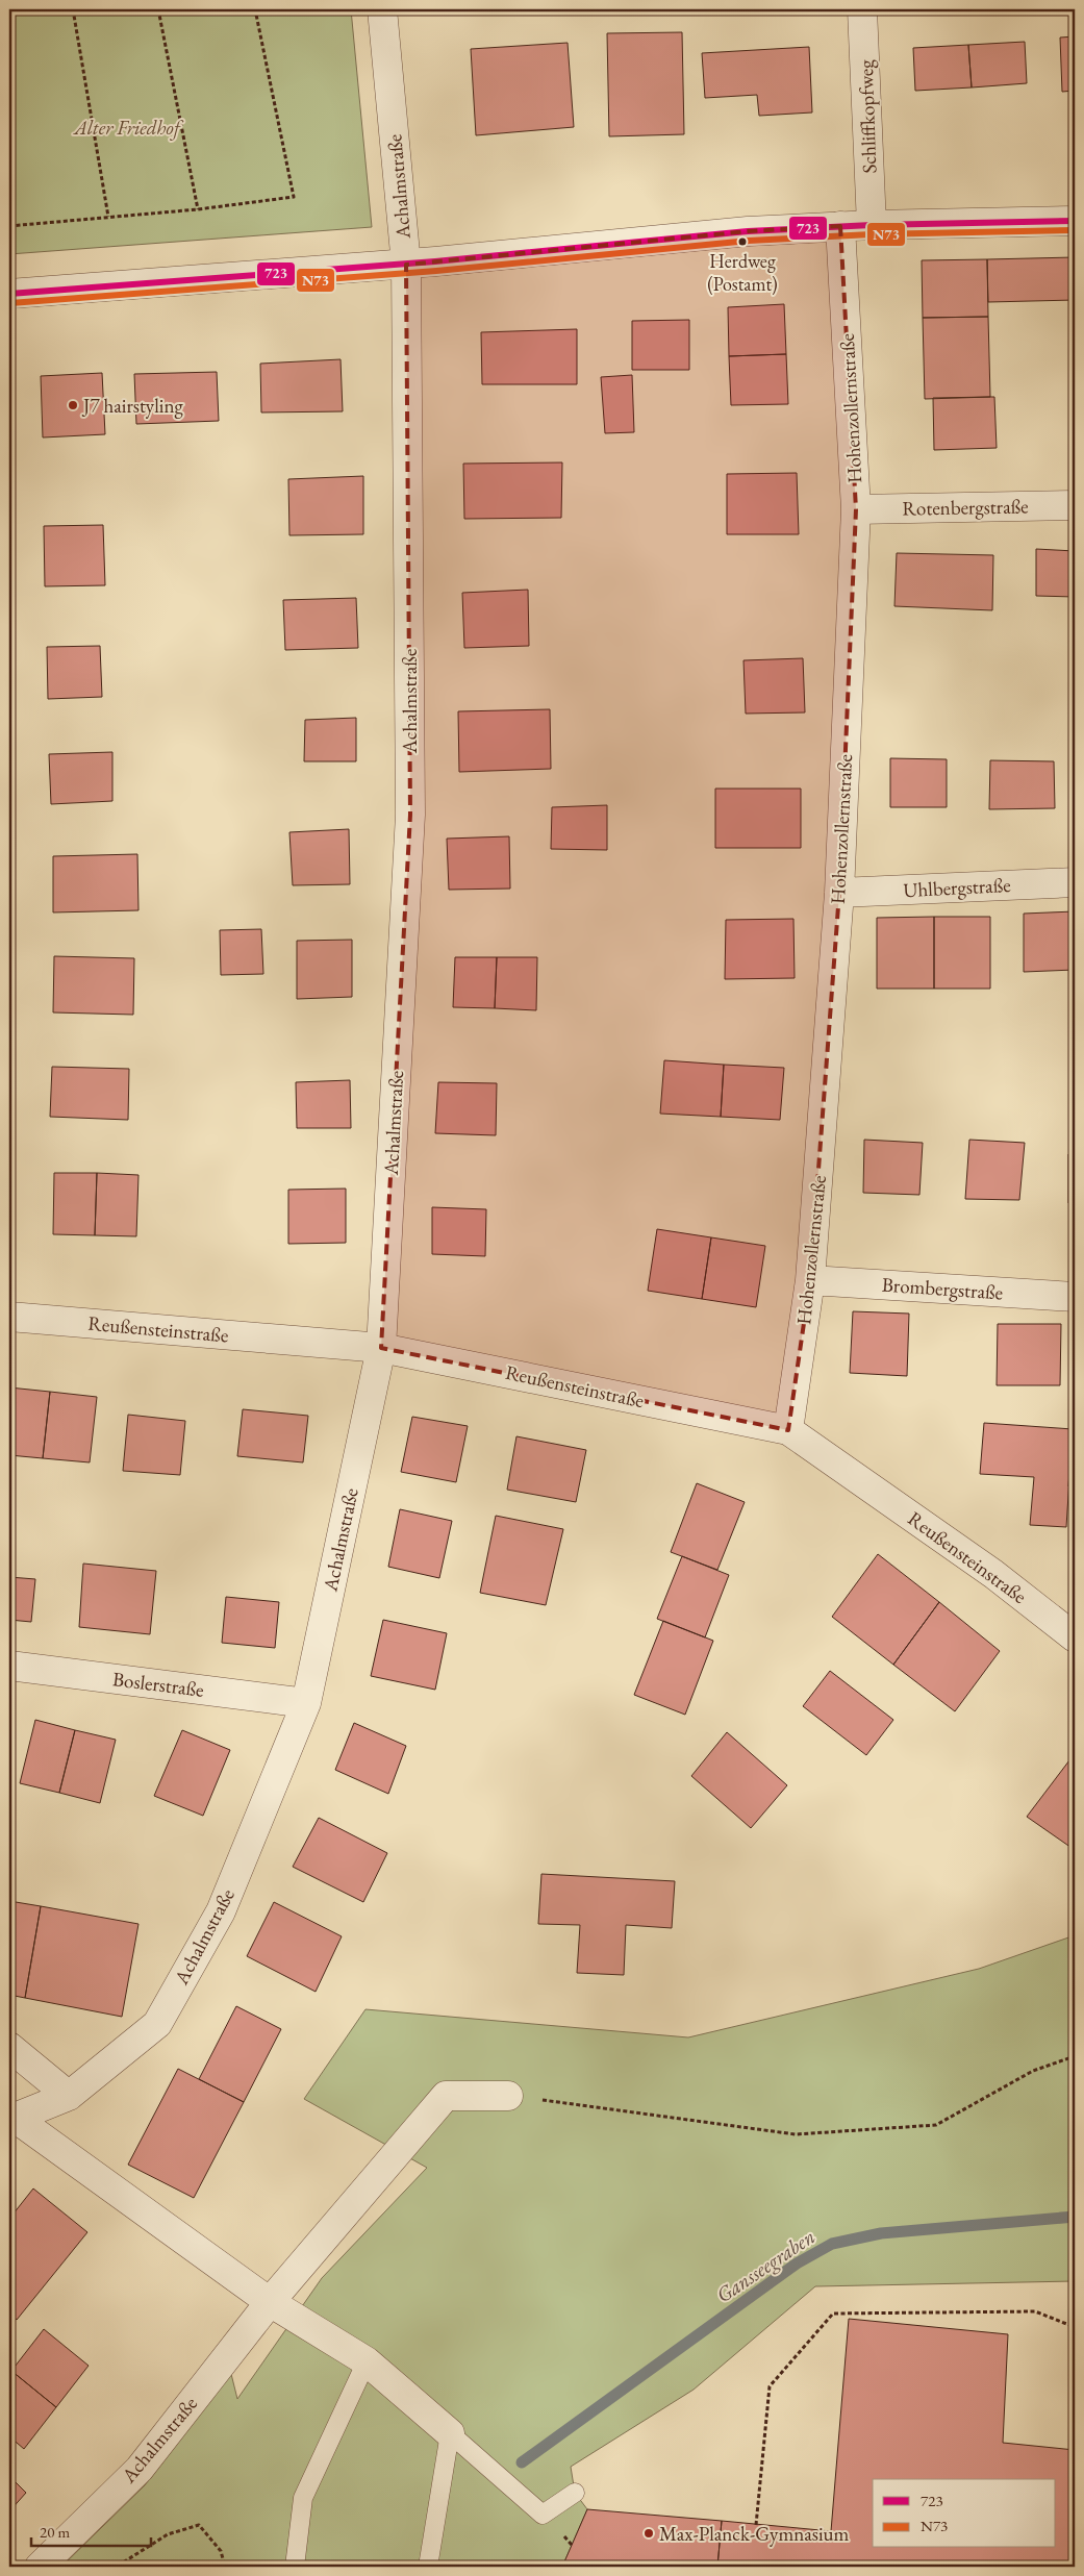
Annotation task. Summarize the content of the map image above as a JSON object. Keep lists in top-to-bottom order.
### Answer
{
  "streets": {
    "street": [
      "Schliffkopfweg",
      "Achalmstraße",
      "Hohenzollernstraße",
      "Rotenbergstraße",
      "Uhlbergstraße",
      "Brombergstraße",
      "Reußensteinstraße",
      "Boslerstraße"
    ]
  },
  "crossings": [
    ["Achalmstraße", "Reußensteinstraße"],
    ["Achalmstraße", "Boslerstraße"],
    ["Hohenzollernstraße", "Rotenbergstraße"],
    ["Hohenzollernstraße", "Uhlbergstraße"],
    ["Hohenzollernstraße", "Brombergstraße"],
    ["Hohenzollernstraße", "Reußensteinstraße"]
  ],
  "water": ["Gansseegraben"],
  "parks": ["Alter Friedhof"],
  "places": ["Herdweg (Postamt)", "J7 hairstyling", "Max-Planck-Gymnasium"],
  "lines": ["transit line 723", "transit line N73"],
  "legend": ["723", "N73"],
  "scale_bar": "20 m"
}
